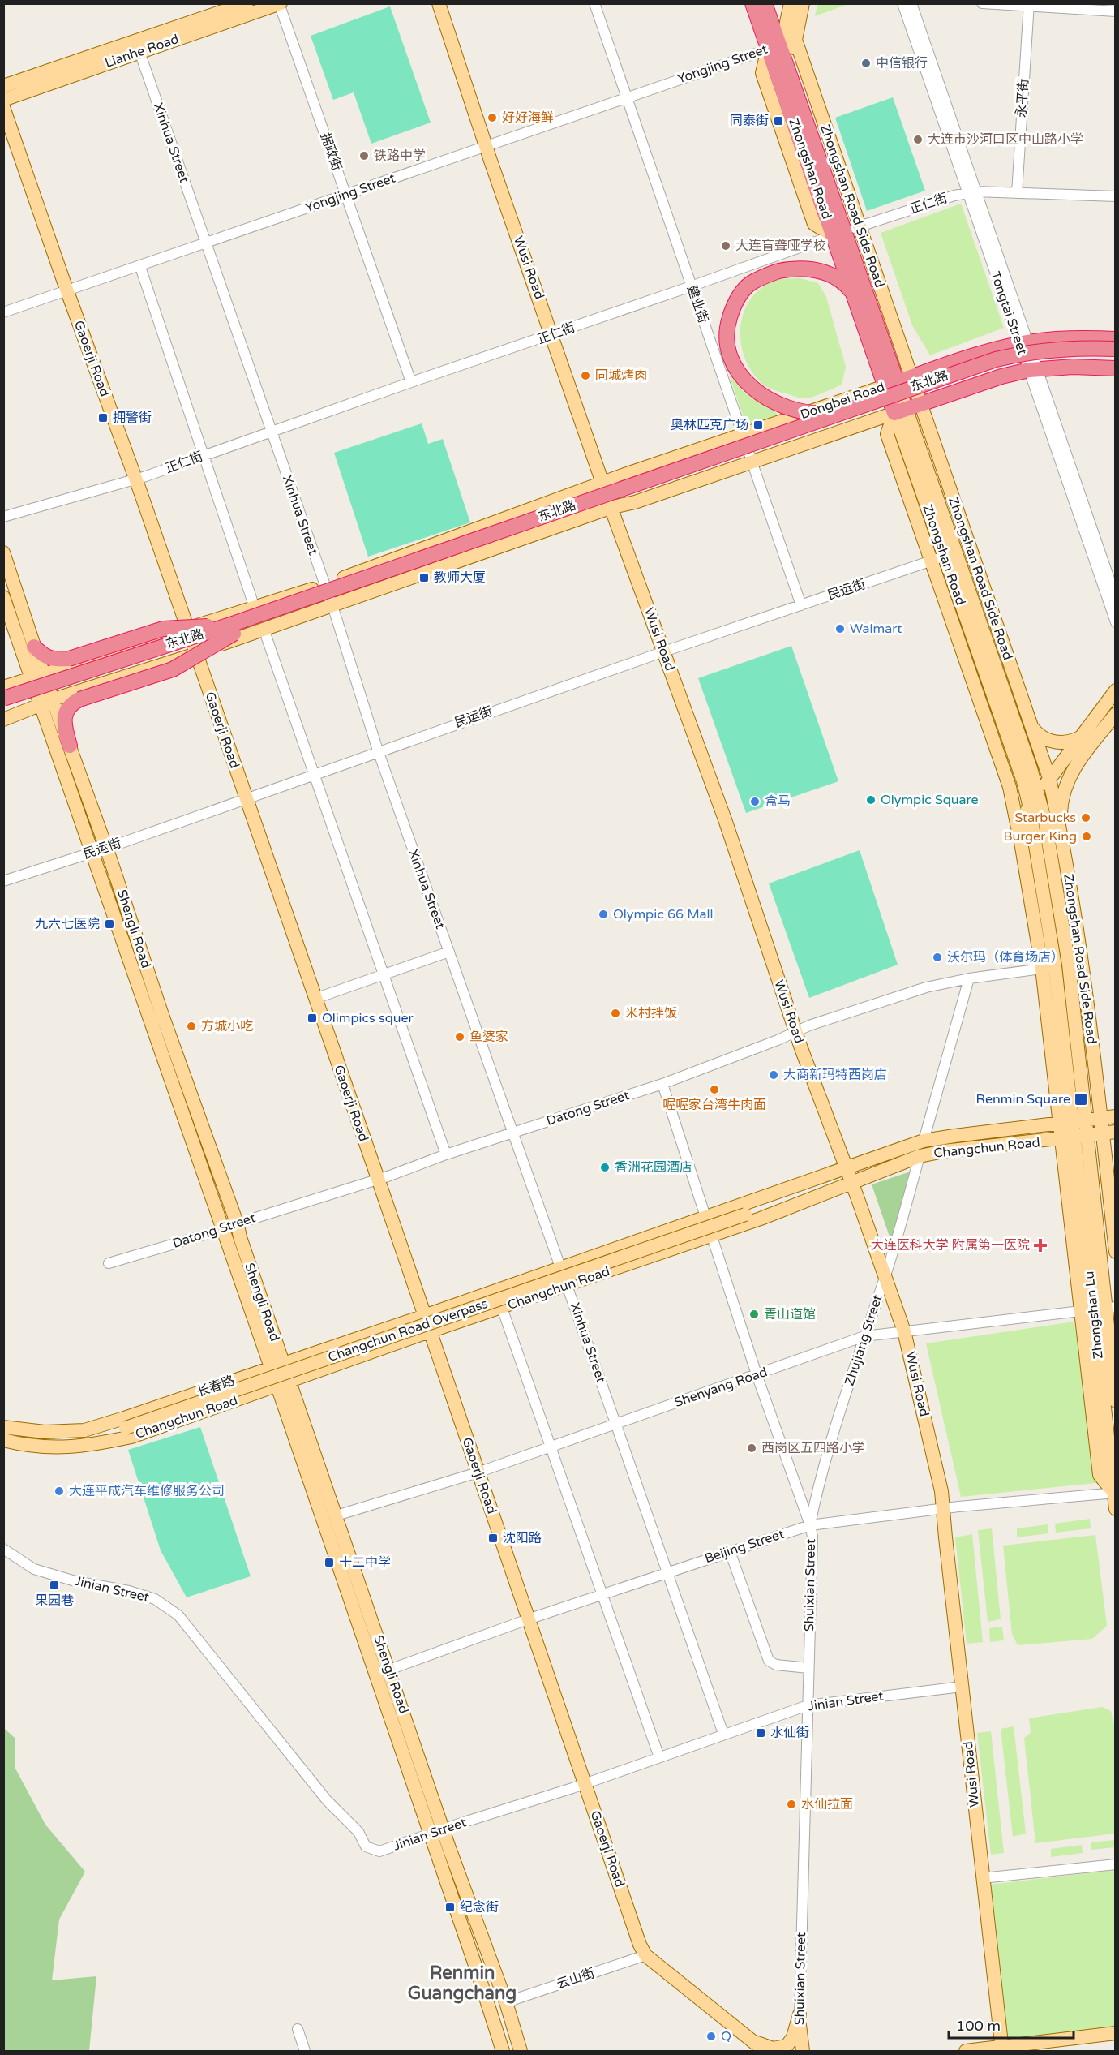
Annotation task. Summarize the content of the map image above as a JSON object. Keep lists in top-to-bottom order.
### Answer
{
  "streets": {
    "highway": ["Zhongshan Road", "东北路", "Dongbei Road"],
    "main road": [
      "Lianhe Road",
      "Zhongshan Road Side Road",
      "Wusi Road",
      "Gaoerji Road",
      "Shengli Road",
      "Changchun Road",
      "Zhongshan Lu",
      "Changchun Road Overpass",
      "长春路",
      "Shuixian Street"
    ],
    "street": [
      "Yongjing Street",
      "永平街",
      "Xinhua Street",
      "拥政街",
      "正仁街",
      "建业街",
      "Tongtai Street",
      "民运街",
      "Datong Street",
      "Zhujiang Street",
      "Shenyang Road",
      "Beijing Street",
      "Jinian Street",
      "云山街"
    ]
  },
  "crossings": [
    ["Lianhe Road", "Xinhua Street"],
    ["Lianhe Road", "拥政街"],
    ["Yongjing Street", "Xinhua Street"],
    ["Yongjing Street", "拥政街"],
    ["Yongjing Street", "Zhongshan Road"],
    ["Yongjing Street", "Zhongshan Road Side Road"],
    ["Yongjing Street", "Wusi Road"],
    ["Yongjing Street", "建业街"],
    ["Yongjing Street", "Gaoerji Road"],
    ["永平街", "正仁街"],
    ["Xinhua Street", "正仁街"],
    ["Xinhua Street", "东北路"],
    ["Xinhua Street", "民运街"],
    ["Xinhua Street", "Datong Street"],
    ["Xinhua Street", "Changchun Road"],
    ["Xinhua Street", "Shenyang Road"],
    ["Xinhua Street", "Beijing Street"],
    ["Xinhua Street", "Jinian Street"],
    ["拥政街", "正仁街"],
    ["Zhongshan Road", "正仁街"],
    ["Zhongshan Road", "Zhongshan Road Side Road"],
    ["Zhongshan Road", "Dongbei Road"],
    ["Zhongshan Road", "民运街"],
    ["Zhongshan Road", "Datong Street"],
    ["Zhongshan Road", "Changchun Road"],
    ["Zhongshan Road", "Zhongshan Lu"],
    ["正仁街", "Zhongshan Road Side Road"],
    ["正仁街", "Wusi Road"],
    ["正仁街", "建业街"],
    ["正仁街", "Tongtai Street"],
    ["正仁街", "Gaoerji Road"],
    ["Zhongshan Road Side Road", "Dongbei Road"],
    ["Zhongshan Road Side Road", "Changchun Road"],
    ["Wusi Road", "东北路"],
    ["Wusi Road", "Dongbei Road"],
    ["Wusi Road", "民运街"],
    ["Wusi Road", "Datong Street"],
    ["Wusi Road", "Changchun Road"],
    ["Wusi Road", "Zhujiang Street"],
    ["Wusi Road", "Shenyang Road"],
    ["Wusi Road", "Beijing Street"],
    ["Wusi Road", "Jinian Street"],
    ["建业街", "Dongbei Road"],
    ["建业街", "民运街"],
    ["Tongtai Street", "Dongbei Road"],
    ["Gaoerji Road", "东北路"],
    ["Gaoerji Road", "民运街"],
    ["Gaoerji Road", "Datong Street"],
    ["Gaoerji Road", "Changchun Road"],
    ["Gaoerji Road", "长春路"],
    ["Gaoerji Road", "Shenyang Road"],
    ["Gaoerji Road", "Beijing Street"],
    ["Gaoerji Road", "Jinian Street"],
    ["Gaoerji Road", "云山街"],
    ["东北路", "Dongbei Road"],
    ["东北路", "Shengli Road"],
    ["民运街", "Shengli Road"],
    ["Shengli Road", "Datong Street"],
    ["Shengli Road", "Changchun Road"],
    ["Shengli Road", "长春路"],
    ["Shengli Road", "Shenyang Road"],
    ["Shengli Road", "Beijing Street"],
    ["Shengli Road", "Jinian Street"],
    ["Shengli Road", "云山街"],
    ["Datong Street", "Shuixian Street"],
    ["Changchun Road", "Zhongshan Lu"],
    ["Changchun Road", "Changchun Road Overpass"],
    ["Changchun Road", "Zhujiang Street"],
    ["Changchun Road", "长春路"],
    ["Changchun Road", "Shuixian Street"],
    ["Zhongshan Lu", "Shenyang Road"],
    ["Zhongshan Lu", "Beijing Street"],
    ["Zhujiang Street", "Shenyang Road"],
    ["Zhujiang Street", "Beijing Street"],
    ["Zhujiang Street", "Shuixian Street"],
    ["Shenyang Road", "Shuixian Street"],
    ["Beijing Street", "Shuixian Street"],
    ["Shuixian Street", "Jinian Street"]
  ],
  "districts": ["Renmin Guangchang"],
  "places": {
    "other": [
      "中信银行",
      "好好海鲜",
      "大连市沙河口区中山路小学",
      "铁路中学",
      "大连盲聋哑学校",
      "同城烤肉",
      "Walmart",
      "Olympic Square",
      "盒马",
      "Starbucks",
      "Burger King",
      "Olympic 66 Mall",
      "沃尔玛（体育场店）",
      "米村拌饭",
      "方城小吃",
      "鱼婆家",
      "大商新玛特西岗店",
      "喔喔家台湾牛肉面",
      "香洲花园酒店",
      "青山道馆",
      "西岗区五四路小学",
      "大连平成汽车维修服务公司",
      "水仙拉面",
      "Q"
    ],
    "transit": [
      "同泰街",
      "拥警街",
      "奥林匹克广场",
      "教师大厦",
      "九六七医院",
      "Olimpics squer",
      "Renmin Square",
      "沈阳路",
      "十二中学",
      "果园巷",
      "水仙街",
      "纪念街"
    ],
    "health": ["大连医科大学 附属第一医院"]
  },
  "scale_bar": "100 m"
}
